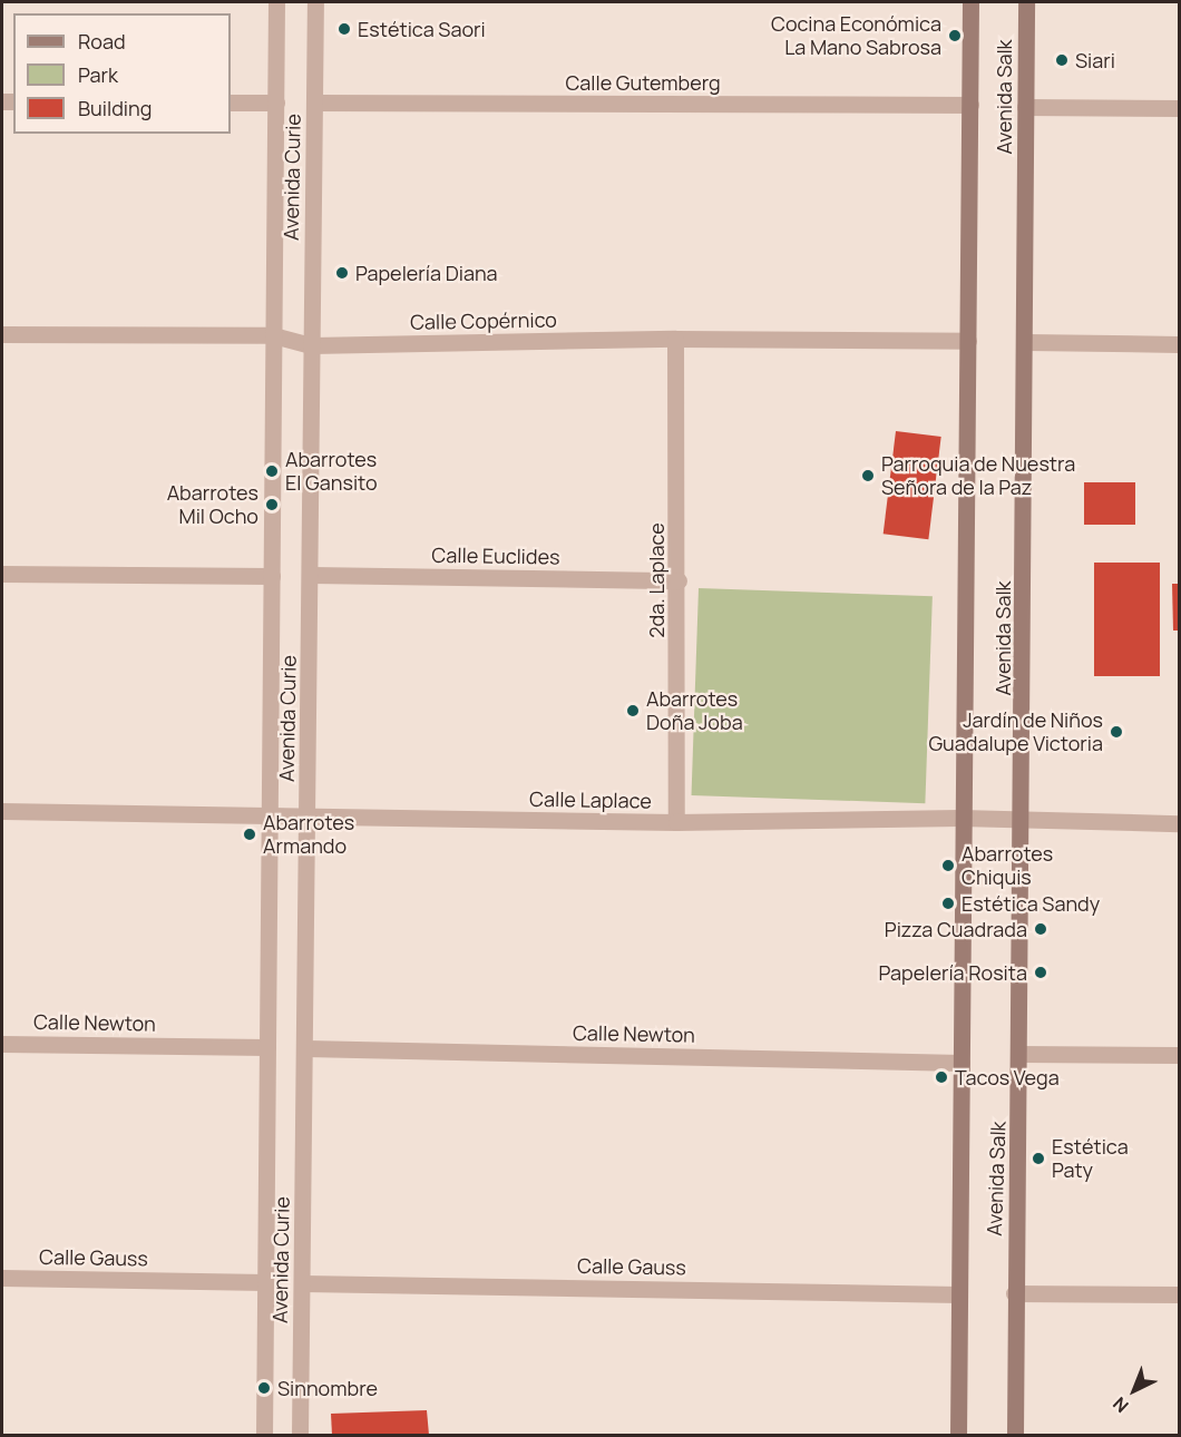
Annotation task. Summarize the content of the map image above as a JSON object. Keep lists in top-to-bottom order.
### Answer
{
  "streets": {
    "main road": ["Avenida Salk"],
    "street": [
      "Calle Gutemberg",
      "Avenida Curie",
      "Calle Copérnico",
      "Calle Euclides",
      "2da. Laplace",
      "Calle Laplace",
      "Calle Newton",
      "Calle Gauss"
    ]
  },
  "crossings": [
    ["Calle Gutemberg", "Avenida Salk"],
    ["Calle Gutemberg", "Avenida Curie"],
    ["Avenida Salk", "Calle Copérnico"],
    ["Avenida Salk", "Calle Laplace"],
    ["Avenida Salk", "Calle Newton"],
    ["Avenida Salk", "Calle Gauss"],
    ["Avenida Curie", "Calle Copérnico"],
    ["Avenida Curie", "Calle Euclides"],
    ["Avenida Curie", "Calle Laplace"],
    ["Avenida Curie", "Calle Newton"],
    ["Avenida Curie", "Calle Gauss"],
    ["Calle Copérnico", "2da. Laplace"],
    ["Calle Euclides", "2da. Laplace"],
    ["2da. Laplace", "Calle Laplace"]
  ],
  "places": [
    "Estética Saori",
    "Cocina Económica La Mano Sabrosa",
    "Siari",
    "Papelería Diana",
    "Abarrotes El Gansito",
    "Parroquia de Nuestra Señora de la Paz",
    "Abarrotes Mil Ocho",
    "Abarrotes Doña Joba",
    "Jardín de Niños Guadalupe Victoria",
    "Abarrotes Armando",
    "Abarrotes Chiquis",
    "Estética Sandy",
    "Pizza Cuadrada",
    "Papelería Rosita",
    "Tacos Vega",
    "Estética Paty",
    "Sinnombre"
  ],
  "legend": ["Road", "Park", "Building"],
  "north": "bottom left"
}
